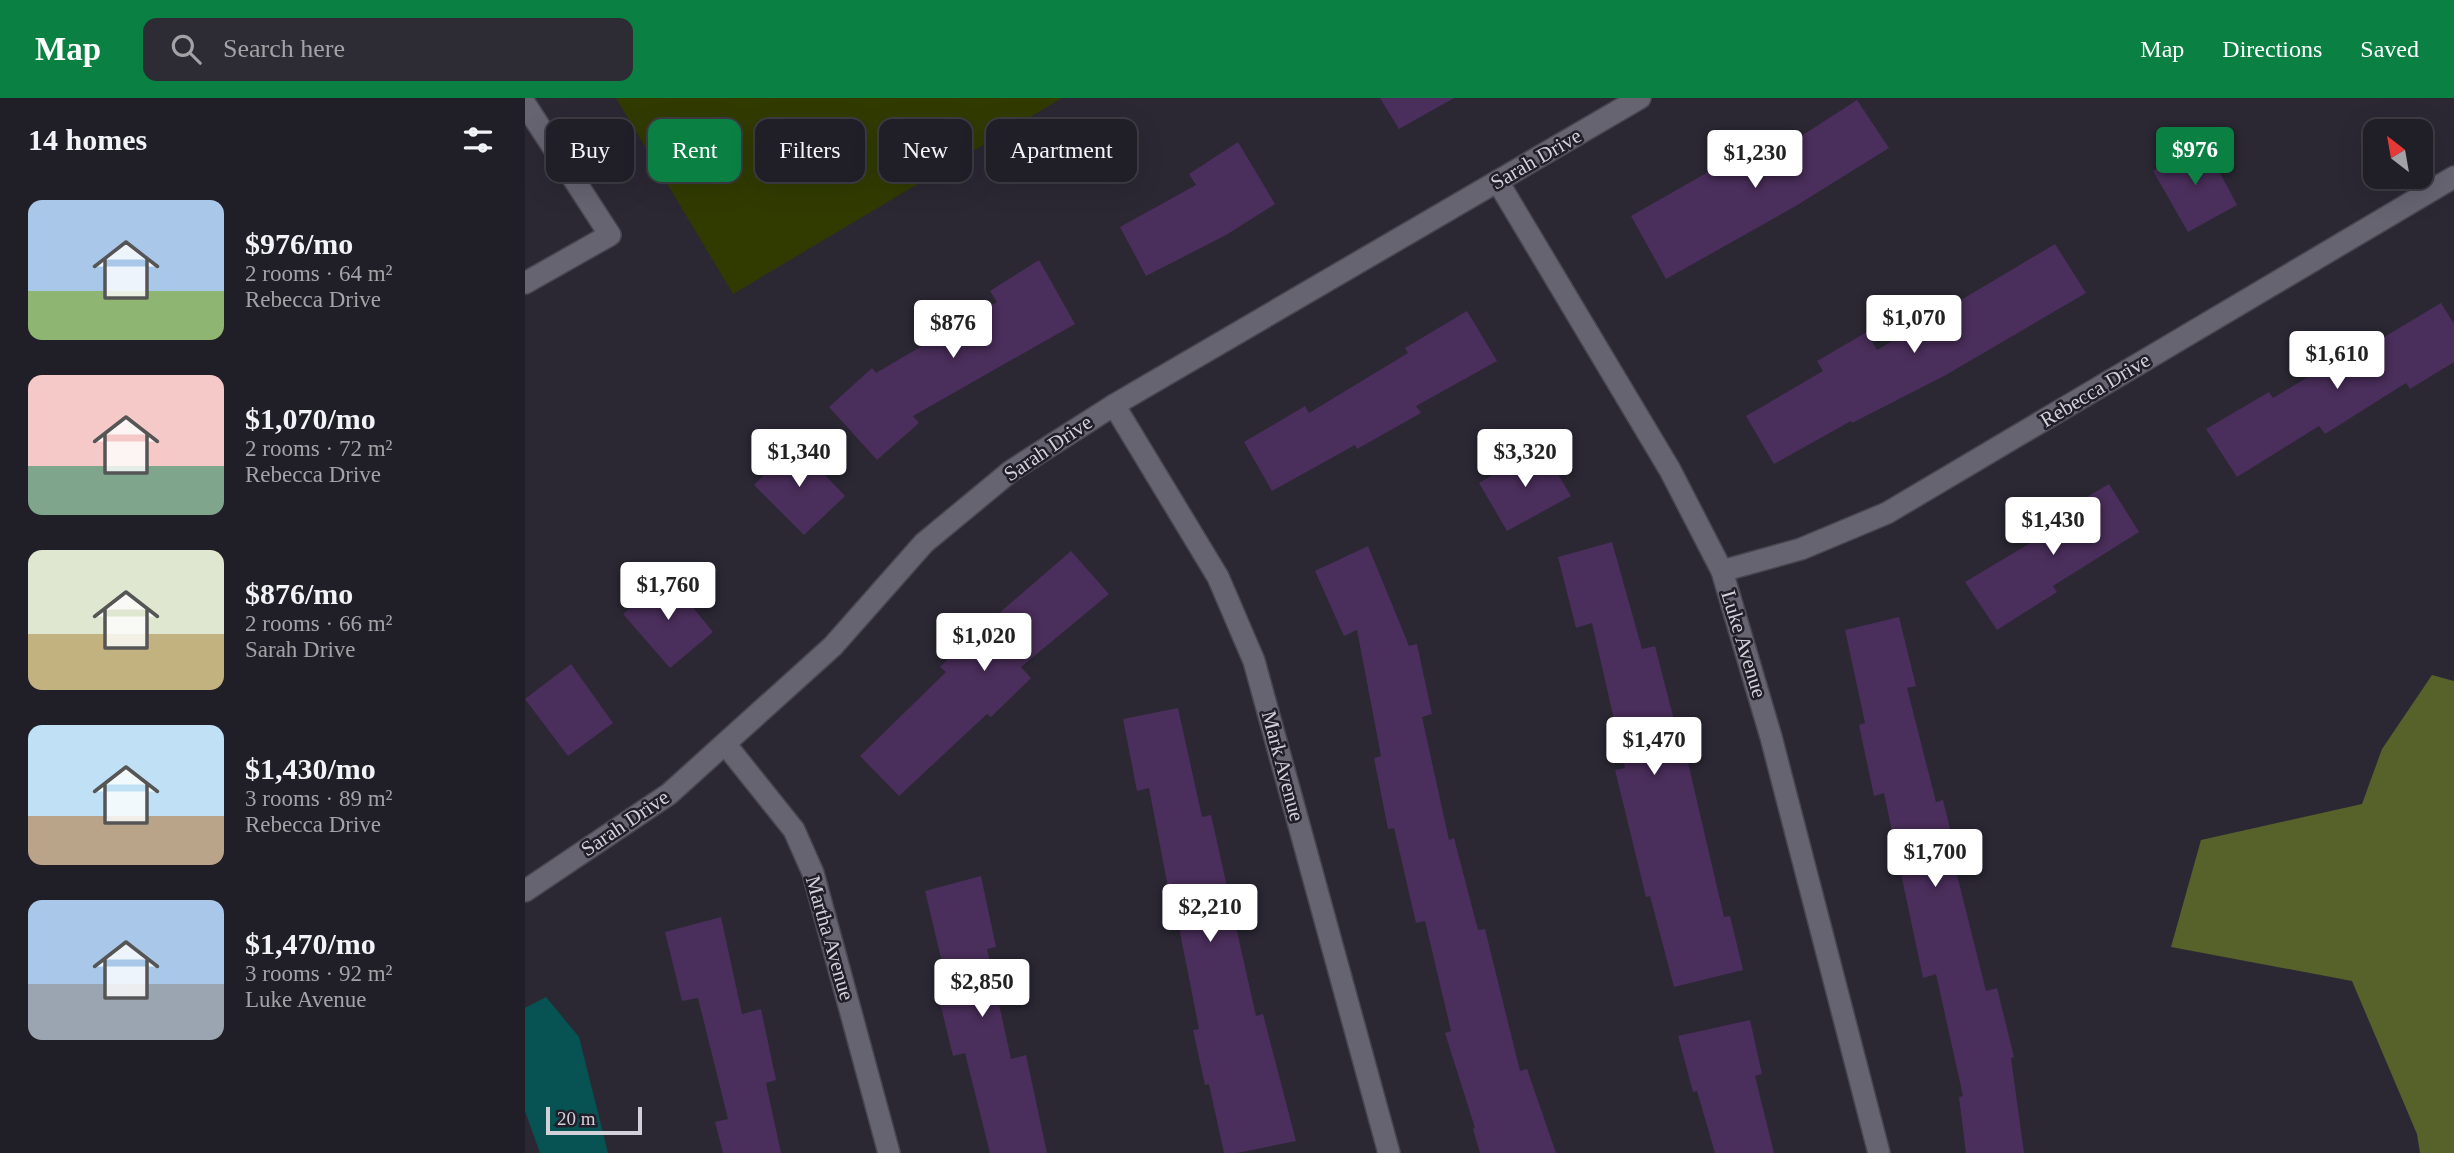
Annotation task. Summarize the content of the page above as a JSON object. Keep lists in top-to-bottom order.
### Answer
{
  "streets": {
    "street": [
      "Sarah Drive",
      "Rebecca Drive",
      "Luke Avenue",
      "Mark Avenue",
      "Martha Avenue"
    ]
  },
  "crossings": [
    ["Sarah Drive", "Luke Avenue"],
    ["Sarah Drive", "Mark Avenue"],
    ["Sarah Drive", "Martha Avenue"],
    ["Rebecca Drive", "Luke Avenue"]
  ],
  "scale_bar": "20 m",
  "north": "top left",
  "page": {
    "header": "Map",
    "search": "Search here",
    "nav": ["Map", "Directions", "Saved"],
    "heading": "14 homes",
    "chip": [
      "Buy",
      "Rent",
      "Filters",
      "New",
      "Apartment"
    ],
    "price": [
      "$976",
      "$1,230",
      "$1,070",
      "$876",
      "$1,610",
      "$1,340",
      "$3,320",
      "$1,430",
      "$1,760",
      "$1,020",
      "$1,470",
      "$1,700",
      "$2,210",
      "$2,850"
    ],
    "list": [
      {
        "name": "$976/mo",
        "note": "2 rooms · 64 m² · Rebecca Drive"
      },
      {
        "name": "$1,070/mo",
        "note": "2 rooms · 72 m² · Rebecca Drive"
      },
      {
        "name": "$876/mo",
        "note": "2 rooms · 66 m² · Sarah Drive"
      },
      {
        "name": "$1,430/mo",
        "note": "3 rooms · 89 m² · Rebecca Drive"
      },
      {
        "name": "$1,470/mo",
        "note": "3 rooms · 92 m² · Luke Avenue"
      }
    ],
    "scale": "20 m"
  }
}
